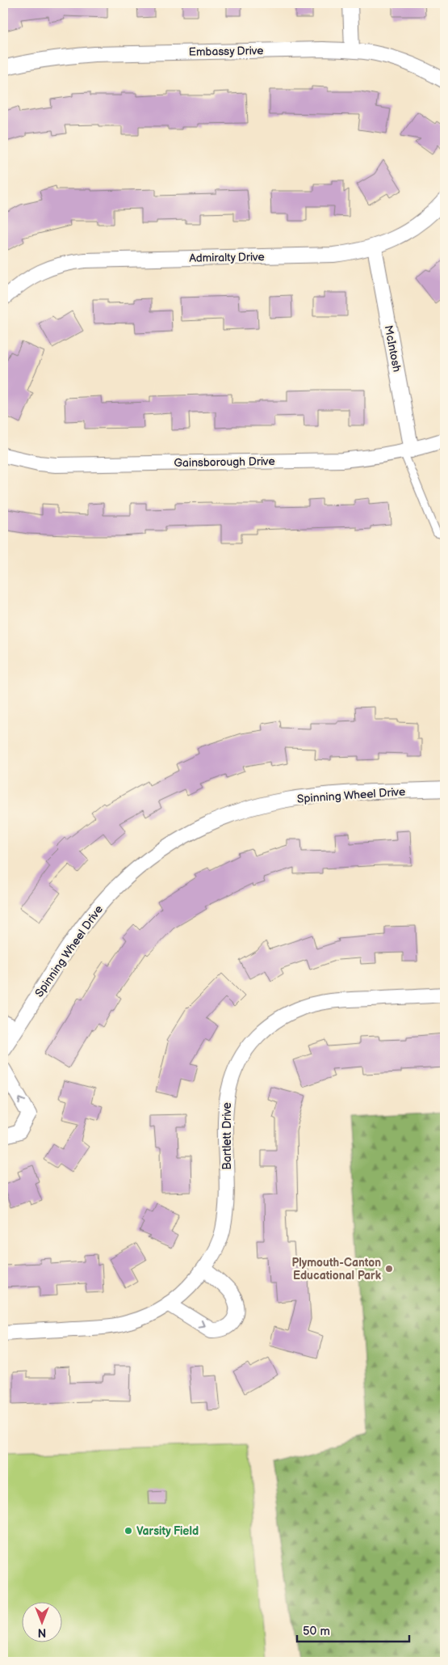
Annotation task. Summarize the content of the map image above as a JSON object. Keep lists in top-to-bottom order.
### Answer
{
  "streets": {
    "street": [
      "Embassy Drive",
      "Admiralty Drive",
      "McIntosh",
      "Gainsborough Drive",
      "Spinning Wheel Drive",
      "Bartlett Drive"
    ]
  },
  "crossings": [
    ["Admiralty Drive", "McIntosh"],
    ["McIntosh", "Gainsborough Drive"]
  ],
  "places": ["Plymouth-Canton Educational Park", "Varsity Field"],
  "scale_bar": "50 m",
  "north": "bottom"
}
